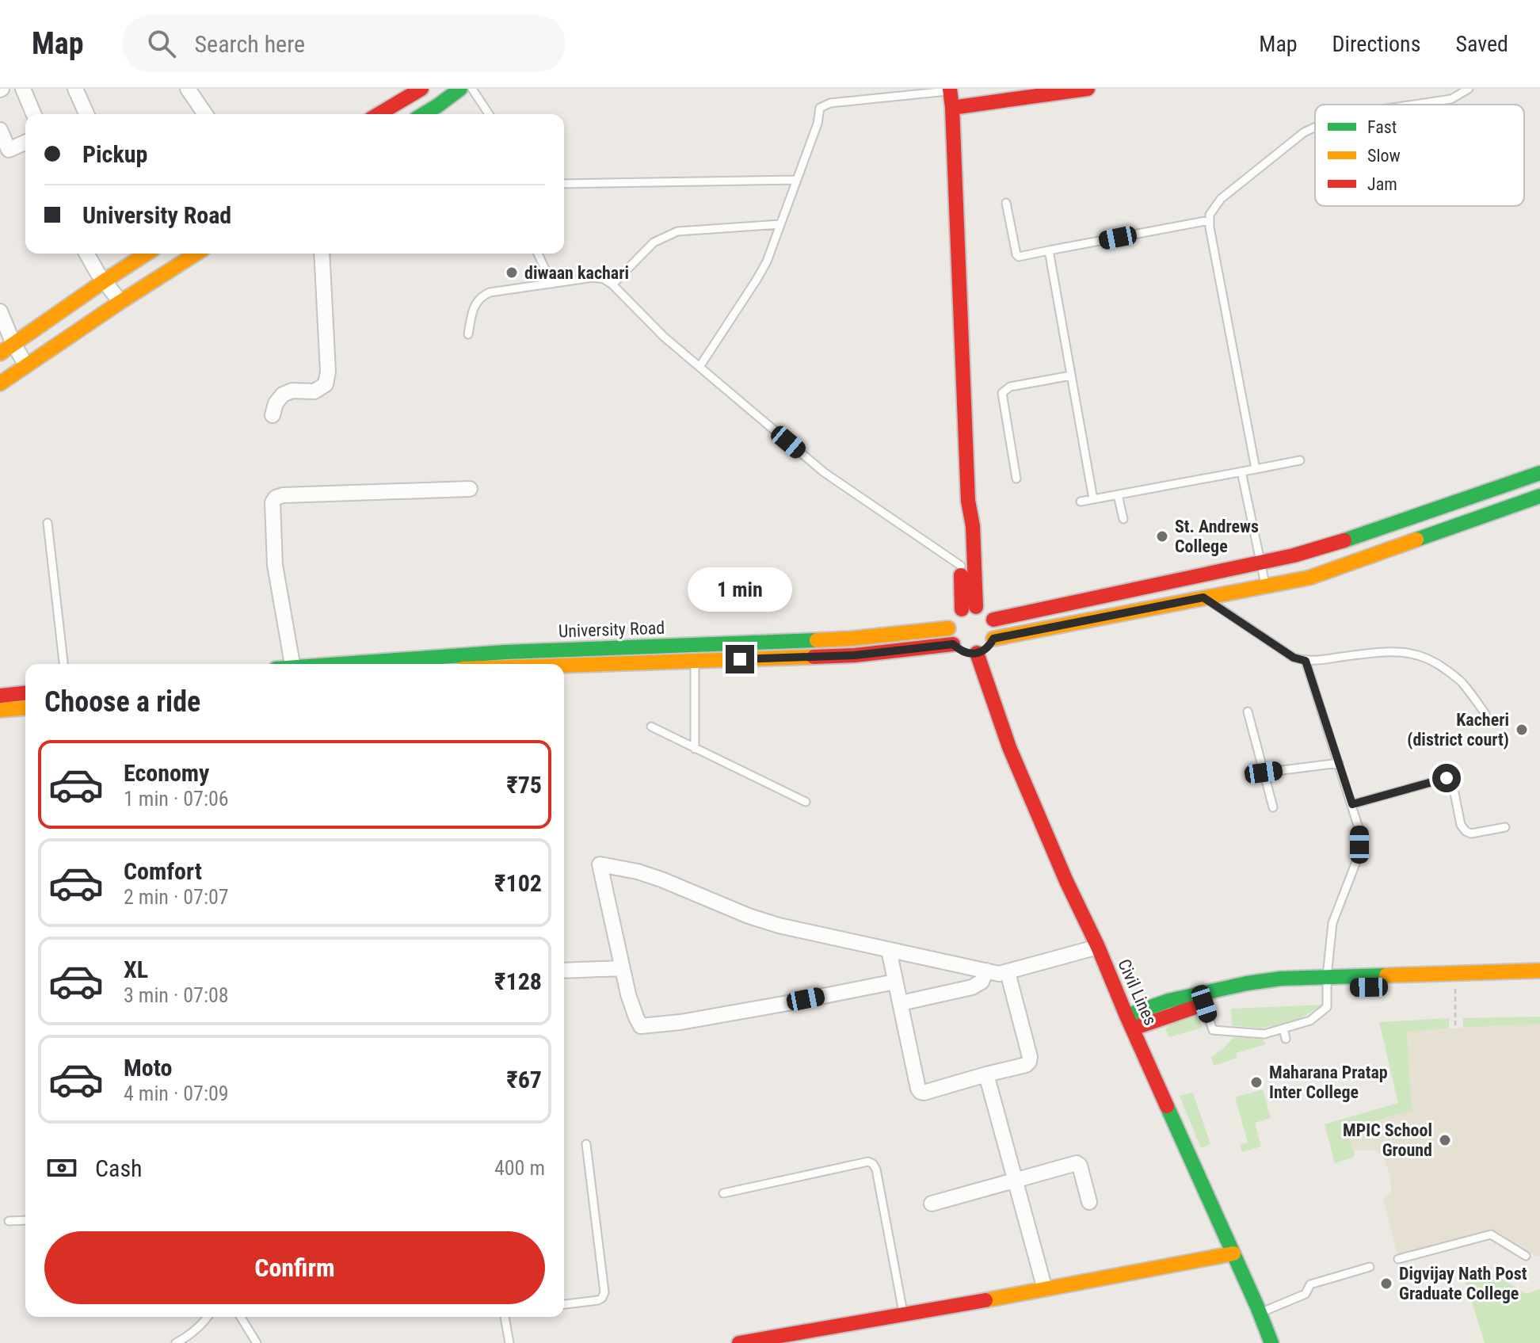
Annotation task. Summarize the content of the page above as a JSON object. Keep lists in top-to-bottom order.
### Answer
{
  "streets": {
    "main road": ["University Road", "Civil Lines"]
  },
  "crossings": [
    ["University Road", "Civil Lines"]
  ],
  "places": [
    "diwaan kachari",
    "St. Andrews College",
    "Kacheri (district court)",
    "Maharana Pratap Inter College",
    "MPIC School Ground",
    "Digvijay Nath Post Graduate College"
  ],
  "legend": ["Fast", "Slow", "Jam"],
  "page": {
    "header": "Map",
    "search": "Search here",
    "nav": ["Map", "Directions", "Saved"],
    "banner": ["Pickup", "University Road"],
    "bubble": "1 min",
    "heading": "Choose a ride",
    "list": [
      {
        "name": "Economy",
        "note": "1 min · 07:06",
        "value": "₹75"
      },
      {
        "name": "Comfort",
        "note": "2 min · 07:07",
        "value": "₹102"
      },
      {
        "name": "XL",
        "note": "3 min · 07:08",
        "value": "₹128"
      },
      {
        "name": "Moto",
        "note": "4 min · 07:09",
        "value": "₹67"
      }
    ],
    "pay": ["Cash", "400 m"],
    "buttons": "Confirm"
  }
}
